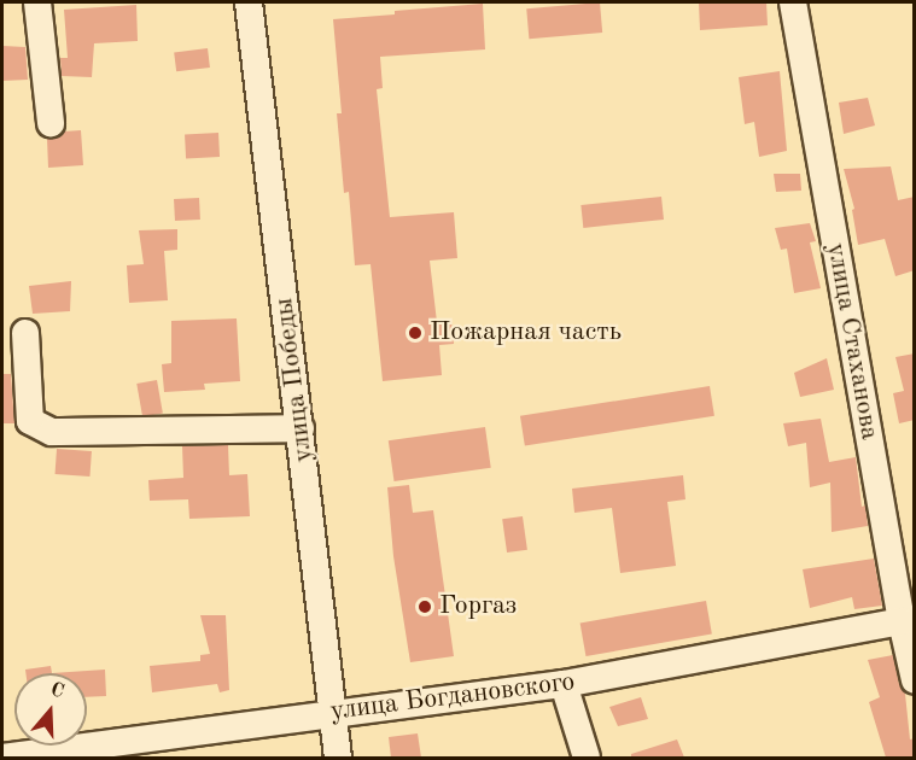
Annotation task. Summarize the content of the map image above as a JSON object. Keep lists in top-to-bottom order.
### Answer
{
  "streets": {
    "street": ["улица Стаханова", "улица Победы", "улица Богдановского"]
  },
  "crossings": [
    ["улица Стаханова", "улица Богдановского"],
    ["улица Победы", "улица Богдановского"]
  ],
  "places": ["Пожарная часть", "Горгаз"],
  "north": "top"
}
